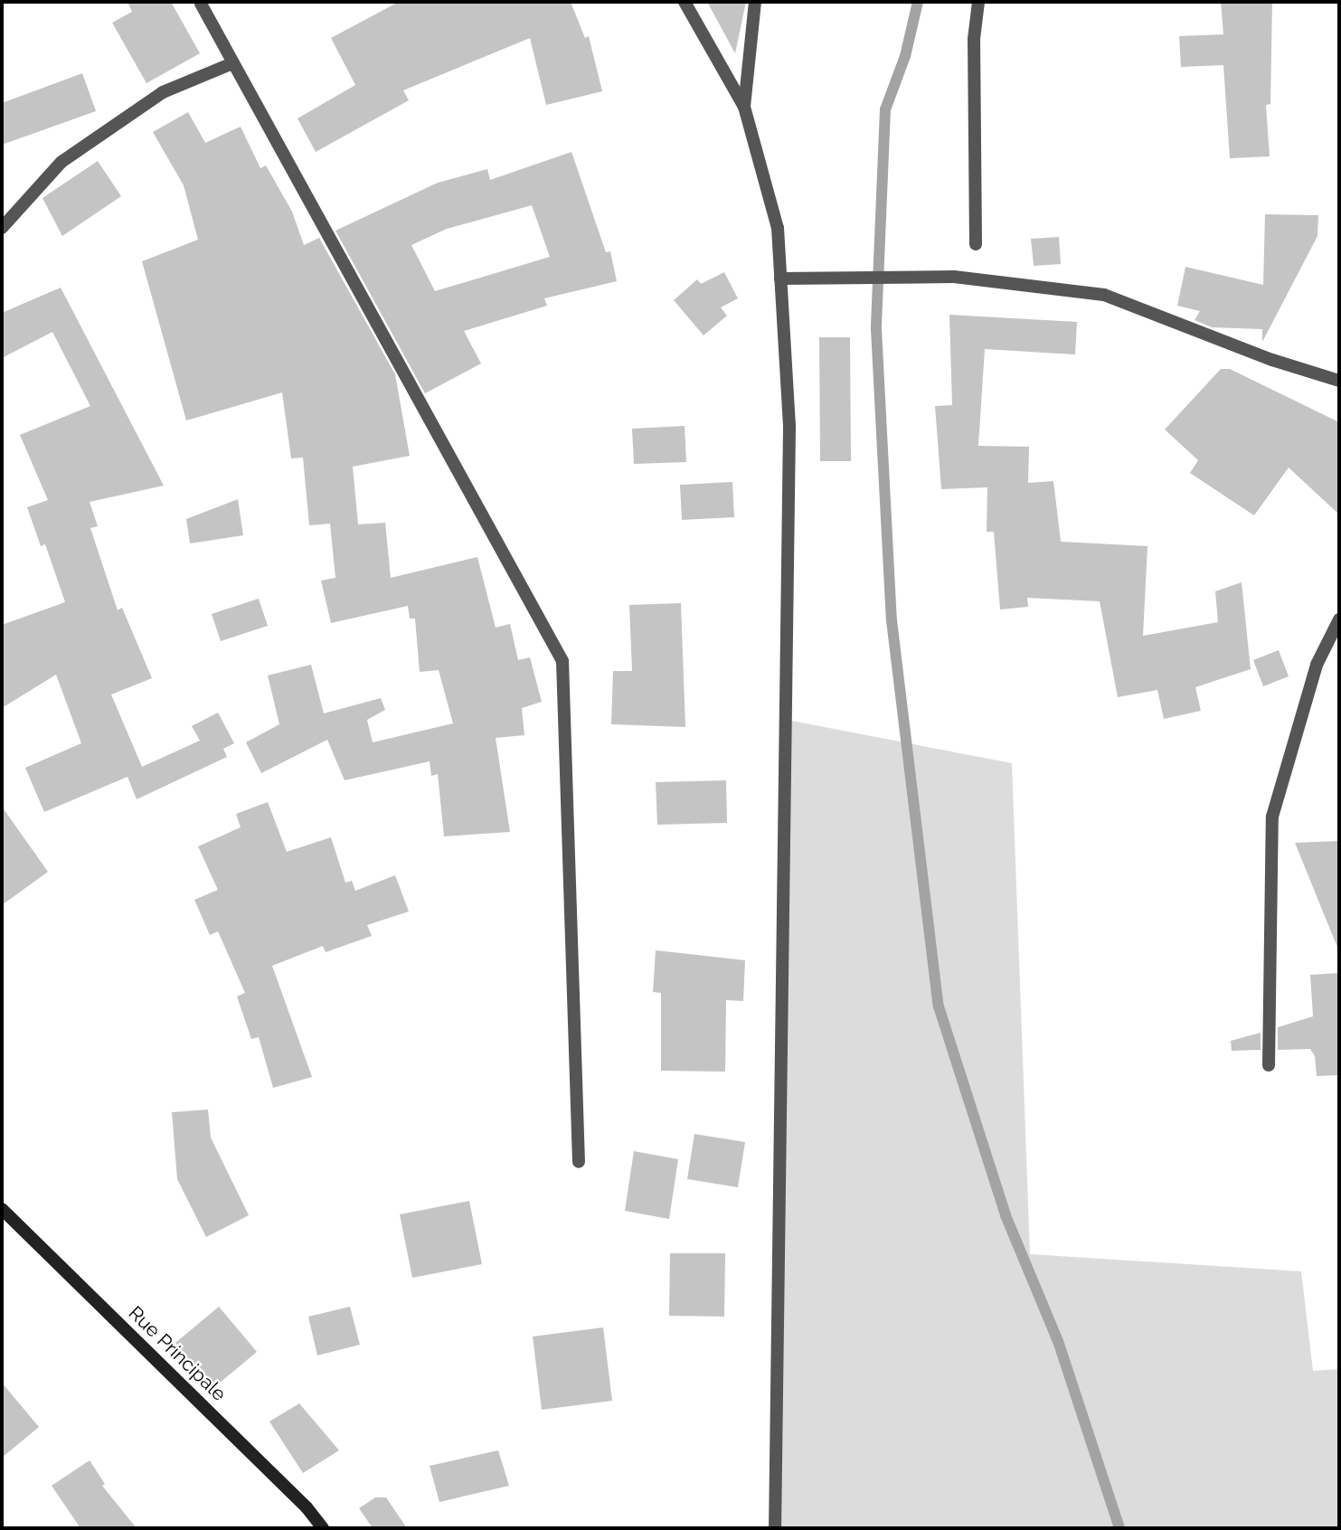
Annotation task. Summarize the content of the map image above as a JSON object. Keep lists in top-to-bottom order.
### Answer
{
  "streets": {
    "main road": ["Rue Principale"]
  }
}
